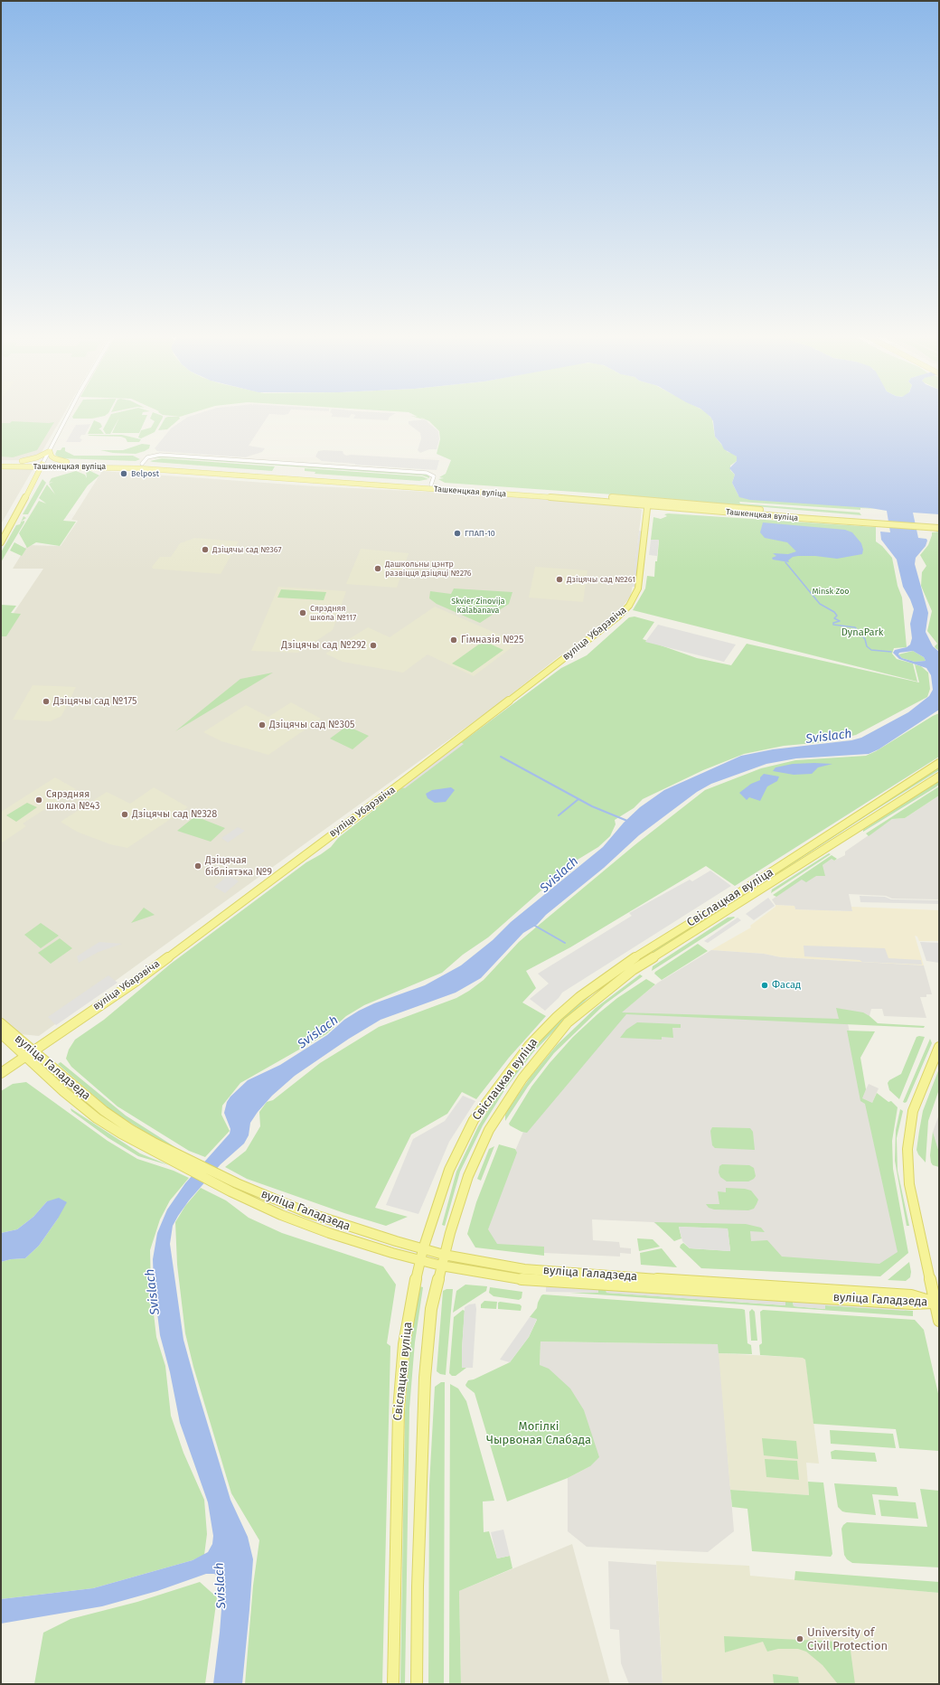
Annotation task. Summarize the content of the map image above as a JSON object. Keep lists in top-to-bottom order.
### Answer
{
  "streets": {
    "main road": [
      "Ташкенцкая вуліца",
      "вуліца Убарэвіча",
      "Свіслацкая вуліца",
      "вуліца Галадзеда"
    ]
  },
  "crossings": [
    ["Ташкенцкая вуліца", "вуліца Убарэвіча"],
    ["вуліца Убарэвіча", "вуліца Галадзеда"],
    ["Свіслацкая вуліца", "вуліца Галадзеда"]
  ],
  "water": ["Svislach"],
  "parks": [
    "Minsk Zoo",
    "Skvier Zinovija Kalabanava",
    "DynaPark",
    "Могілкі Чырвоная Слабада"
  ],
  "places": [
    "Belpost",
    "ГПАП-10",
    "Дзіцячы сад №367",
    "Дашкольны цэнтр развіцця дзіцяці №276",
    "Дзіцячы сад №261",
    "Сярэдняя школа №117",
    "Гімназія №25",
    "Дзіцячы сад №292",
    "Дзіцячы сад №175",
    "Дзіцячы сад №305",
    "Сярэдняя школа №43",
    "Дзіцячы сад №328",
    "Дзіцячая бібліятэка №9",
    "Фасад",
    "University of Civil Protection"
  ]
}
